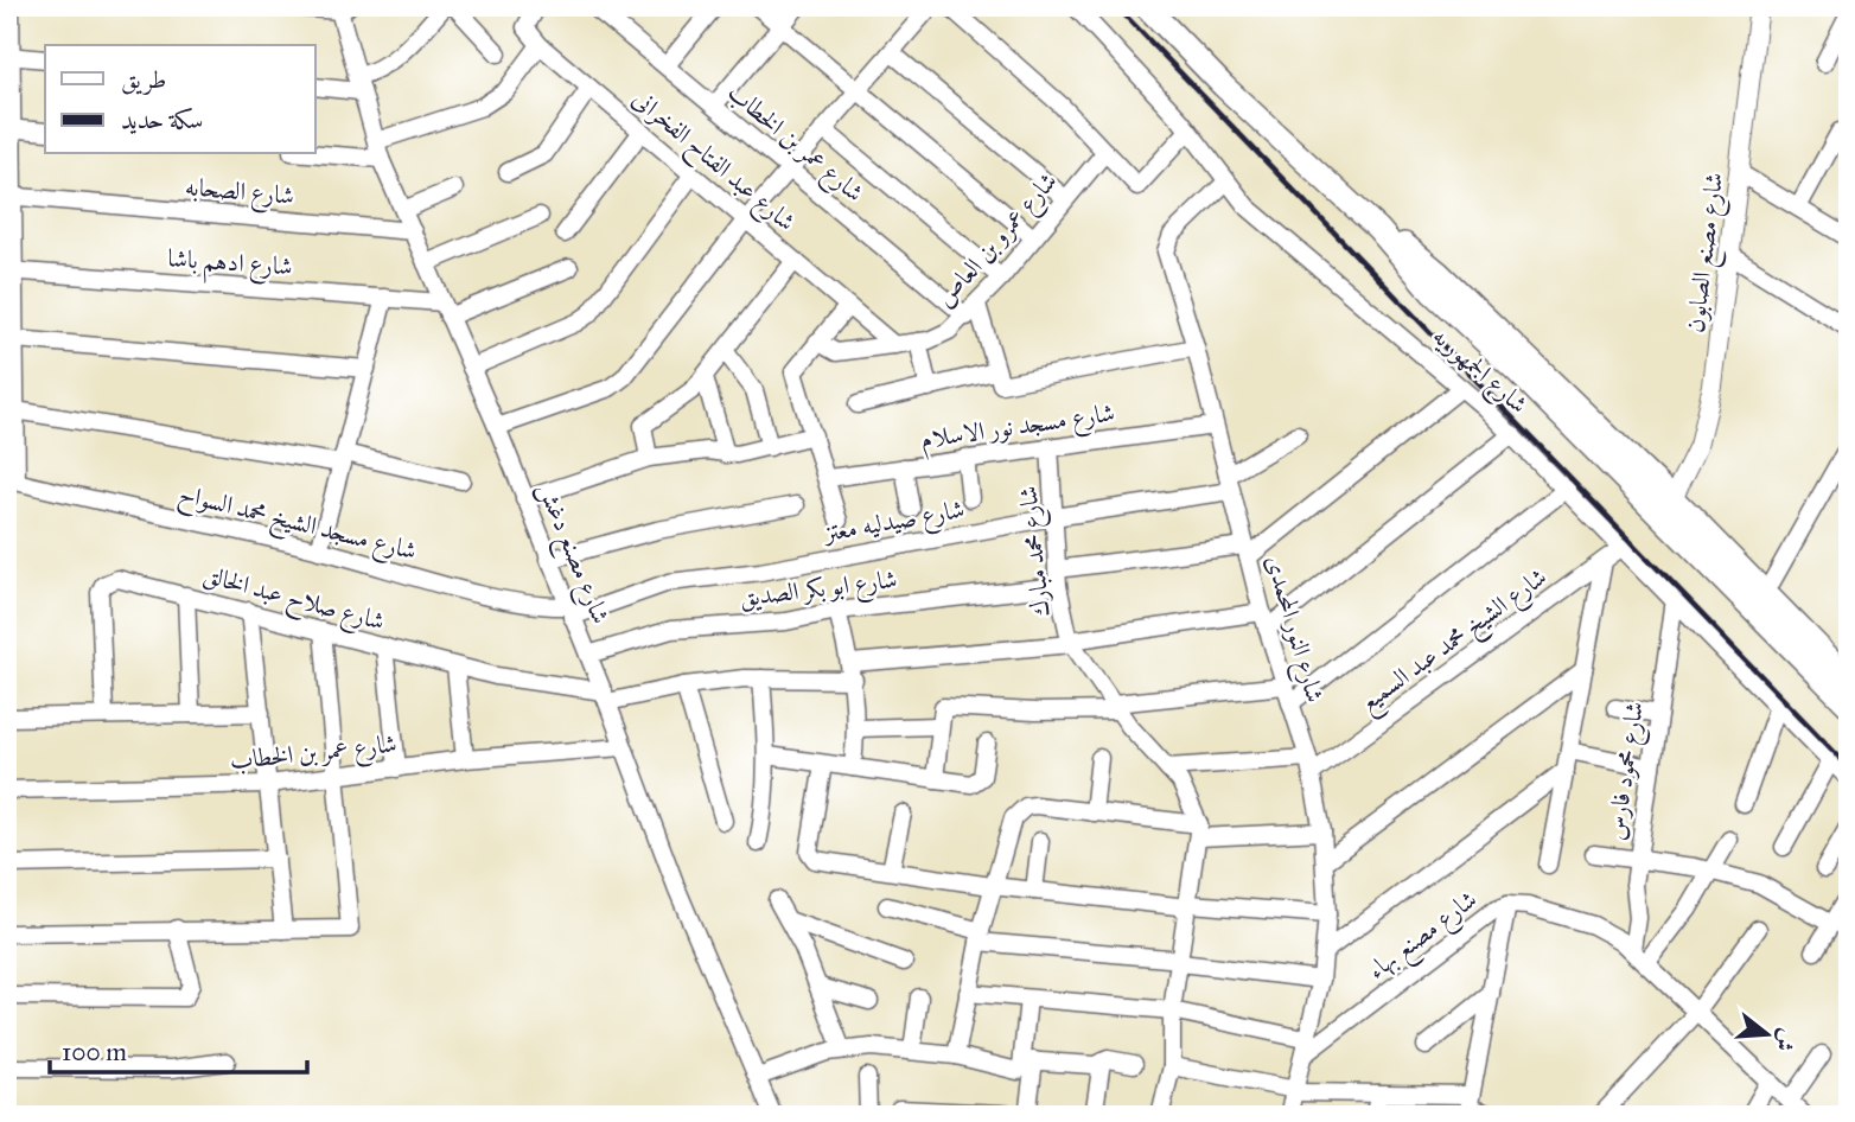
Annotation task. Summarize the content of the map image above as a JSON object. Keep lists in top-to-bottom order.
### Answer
{
  "streets": {
    "main road": ["شارع الجمهوريه"],
    "street": [
      "شارع عمر بن الخطاب",
      "شارع عبد الفتاح الفخرانى",
      "شارع الصحابه",
      "شارع عمرو بن العاص",
      "شارع مصنع الصابون",
      "شارع ادهم باشا",
      "شارع مسجد نور الاسلام",
      "شارع صيدليه معتز",
      "شارع مسجد الشيخ محمد السواح",
      "شارع محمد مبارك",
      "شارع مصنع دغش",
      "شارع ابو بكر الصديق",
      "شارع صلاح عبد الخالق",
      "شارع النور المحمدى",
      "شارع الشيخ محمد عبد السميع",
      "شارع محمود فارس",
      "شارع مصنع بهاء"
    ]
  },
  "crossings": [
    ["شارع عمر بن الخطاب", "شارع عمرو بن العاص"],
    ["شارع عمر بن الخطاب", "شارع مصنع دغش"],
    ["شارع عبد الفتاح الفخرانى", "شارع عمرو بن العاص"],
    ["شارع الصحابه", "شارع مصنع دغش"],
    ["شارع مصنع الصابون", "شارع الجمهوريه"],
    ["شارع ادهم باشا", "شارع مصنع دغش"],
    ["شارع الجمهوريه", "شارع النور المحمدى"],
    ["شارع الجمهوريه", "شارع الشيخ محمد عبد السميع"],
    ["شارع الجمهوريه", "شارع محمود فارس"],
    ["شارع مسجد نور الاسلام", "شارع محمد مبارك"],
    ["شارع مسجد نور الاسلام", "شارع النور المحمدى"],
    ["شارع صيدليه معتز", "شارع مسجد الشيخ محمد السواح"],
    ["شارع صيدليه معتز", "شارع محمد مبارك"],
    ["شارع صيدليه معتز", "شارع مصنع دغش"],
    ["شارع صيدليه معتز", "شارع النور المحمدى"],
    ["شارع مسجد الشيخ محمد السواح", "شارع مصنع دغش"],
    ["شارع محمد مبارك", "شارع ابو بكر الصديق"],
    ["شارع محمد مبارك", "شارع صلاح عبد الخالق"],
    ["شارع مصنع دغش", "شارع ابو بكر الصديق"],
    ["شارع مصنع دغش", "شارع صلاح عبد الخالق"],
    ["شارع ابو بكر الصديق", "شارع النور المحمدى"],
    ["شارع صلاح عبد الخالق", "شارع النور المحمدى"],
    ["شارع النور المحمدى", "شارع الشيخ محمد عبد السميع"],
    ["شارع النور المحمدى", "شارع مصنع بهاء"],
    ["شارع محمود فارس", "شارع مصنع بهاء"]
  ],
  "legend": ["طريق", "سكة حديد"],
  "scale_bar": "100 m",
  "north": "right"
}
